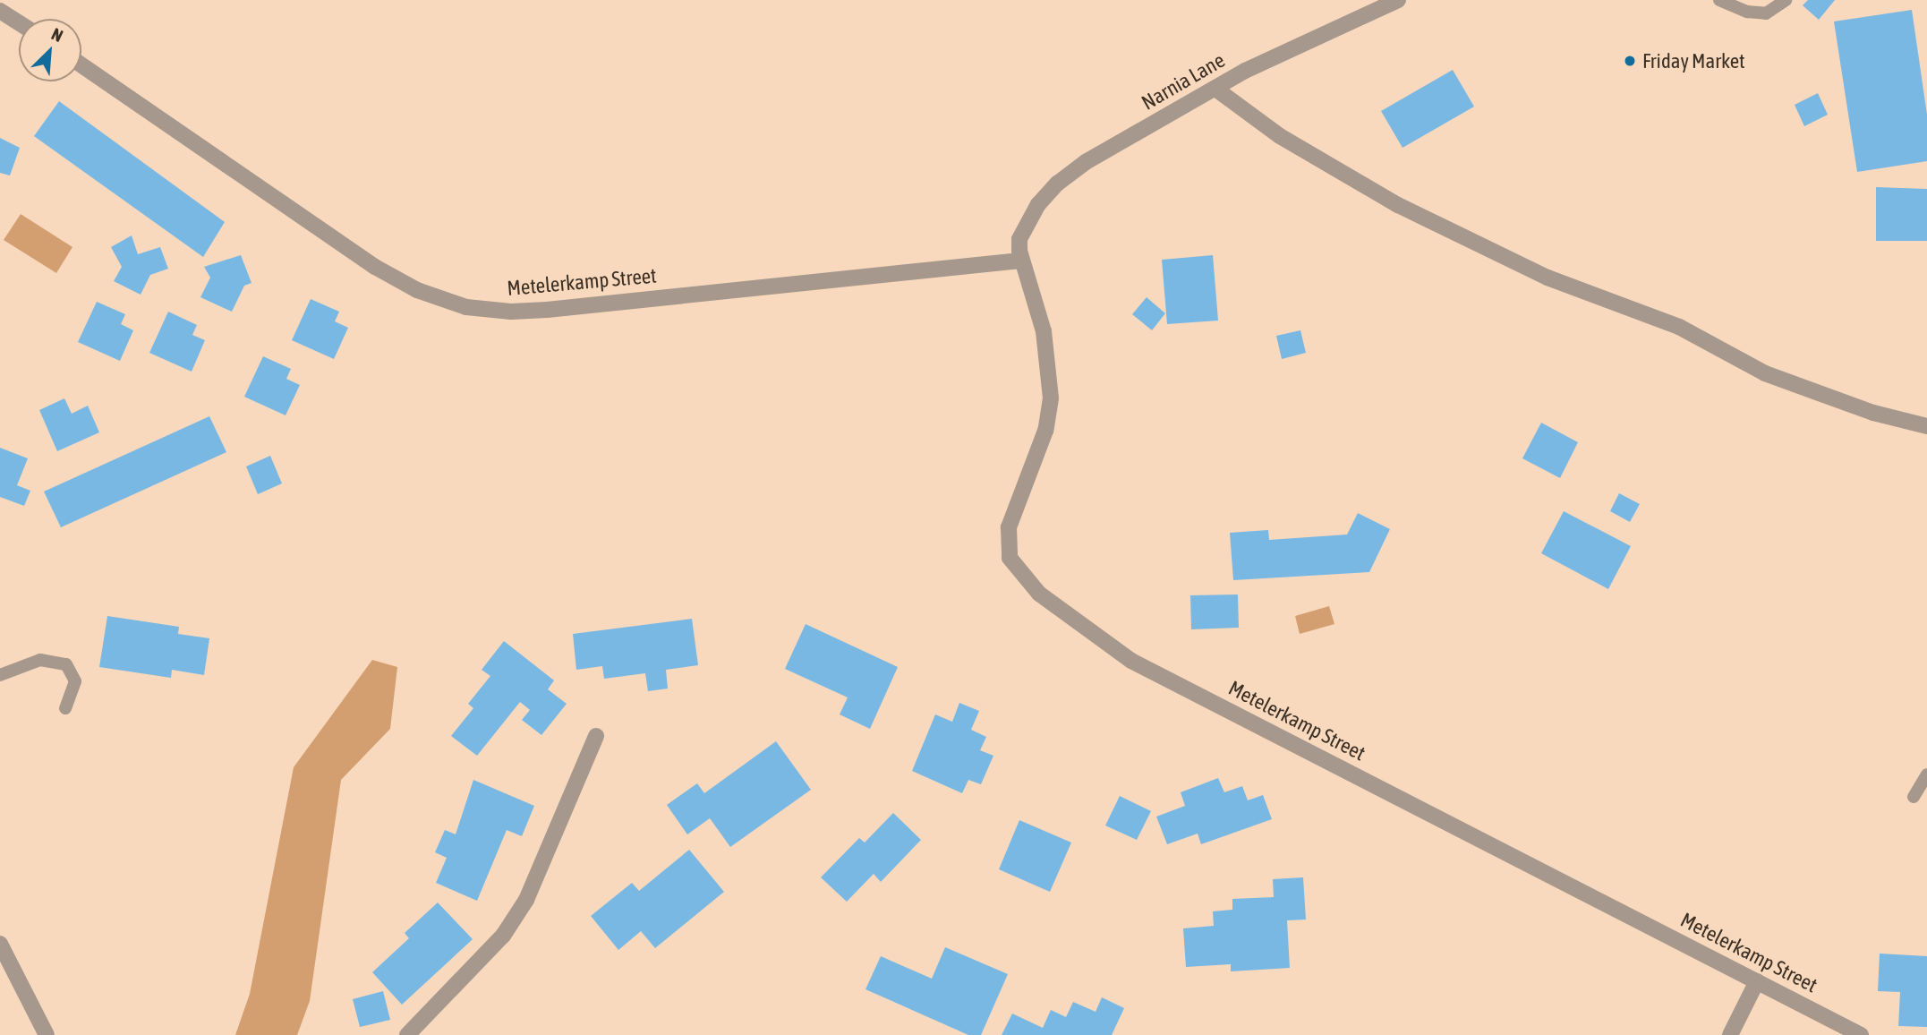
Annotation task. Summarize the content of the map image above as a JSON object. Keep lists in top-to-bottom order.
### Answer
{
  "streets": {
    "street": ["Narnia Lane", "Metelerkamp Street"]
  },
  "crossings": [
    ["Narnia Lane", "Metelerkamp Street"]
  ],
  "places": ["Friday Market"],
  "north": "top right"
}
